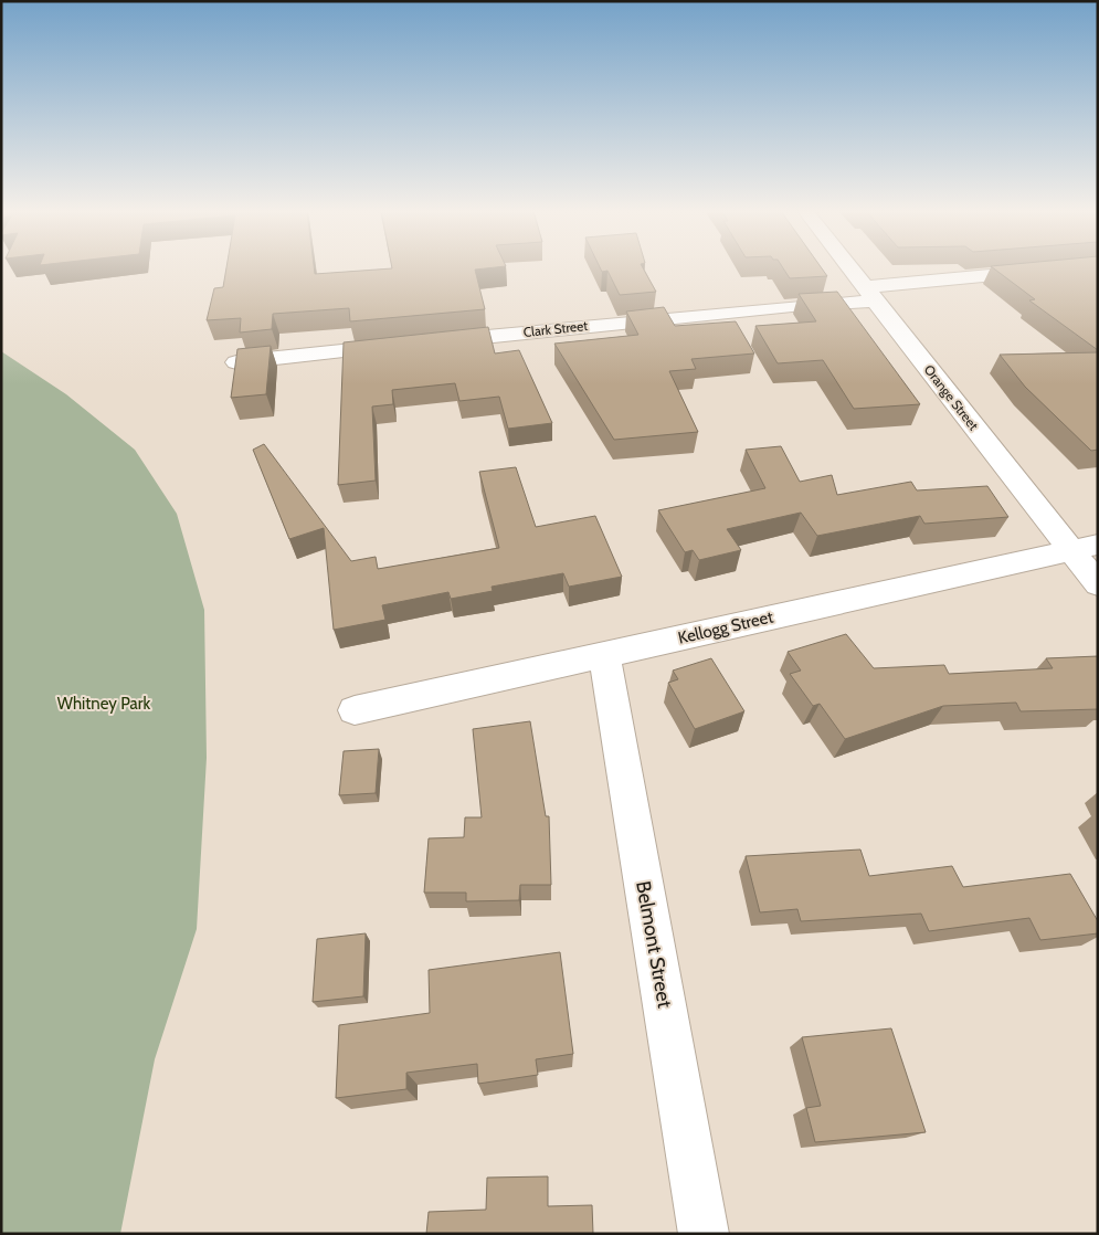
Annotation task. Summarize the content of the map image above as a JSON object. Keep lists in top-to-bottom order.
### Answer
{
  "streets": {
    "street": [
      "Clark Street",
      "Orange Street",
      "Kellogg Street",
      "Belmont Street"
    ]
  },
  "crossings": [
    ["Clark Street", "Orange Street"],
    ["Orange Street", "Kellogg Street"],
    ["Kellogg Street", "Belmont Street"]
  ],
  "parks": ["Whitney Park"]
}
